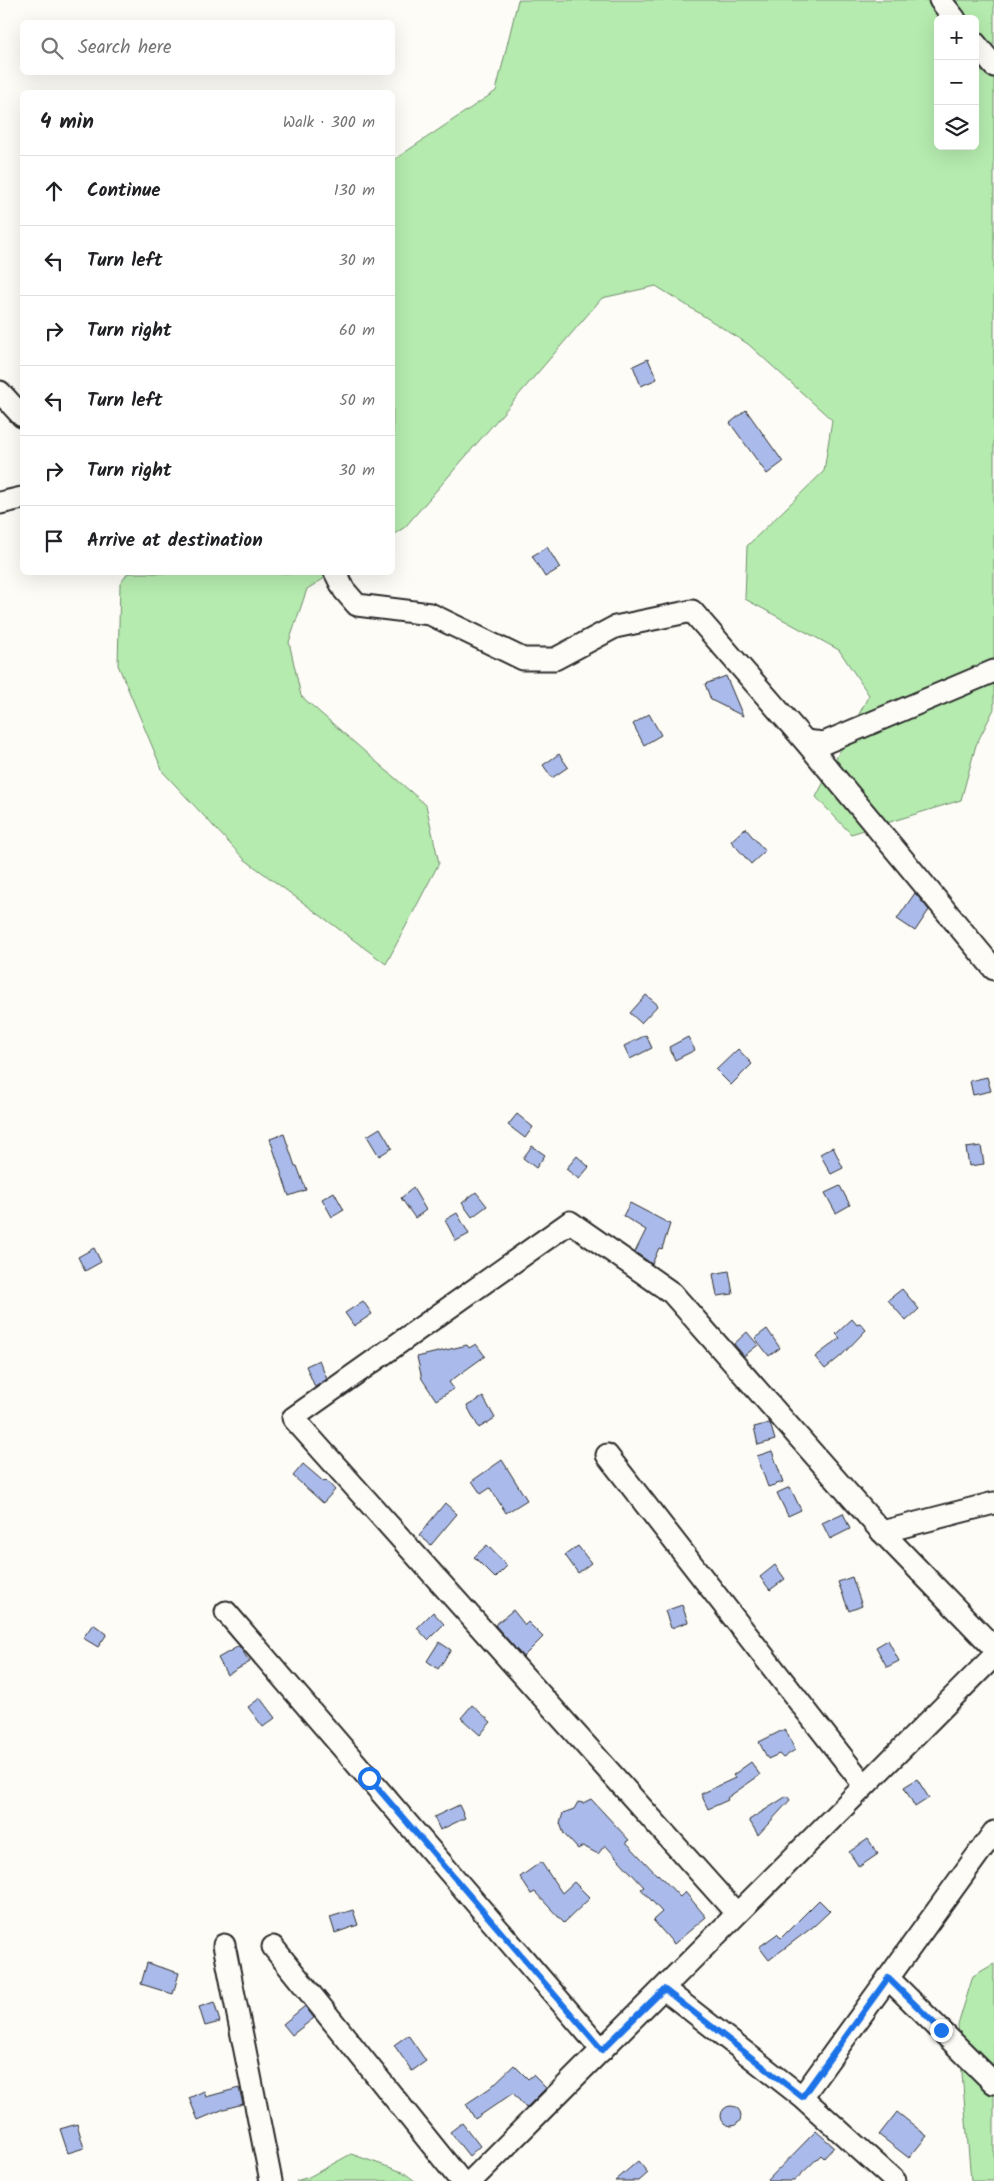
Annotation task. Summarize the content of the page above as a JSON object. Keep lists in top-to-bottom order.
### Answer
{
  "page": {
    "map_buttons": ["+", "−"],
    "search": "Search here",
    "heading": ["4 min", "Walk · 300 m"],
    "list": [
      ["Continue", "130 m"],
      ["Turn left", "30 m"],
      ["Turn right", "60 m"],
      ["Turn left", "50 m"],
      ["Turn right", "30 m"],
      "Arrive at destination"
    ]
  }
}
